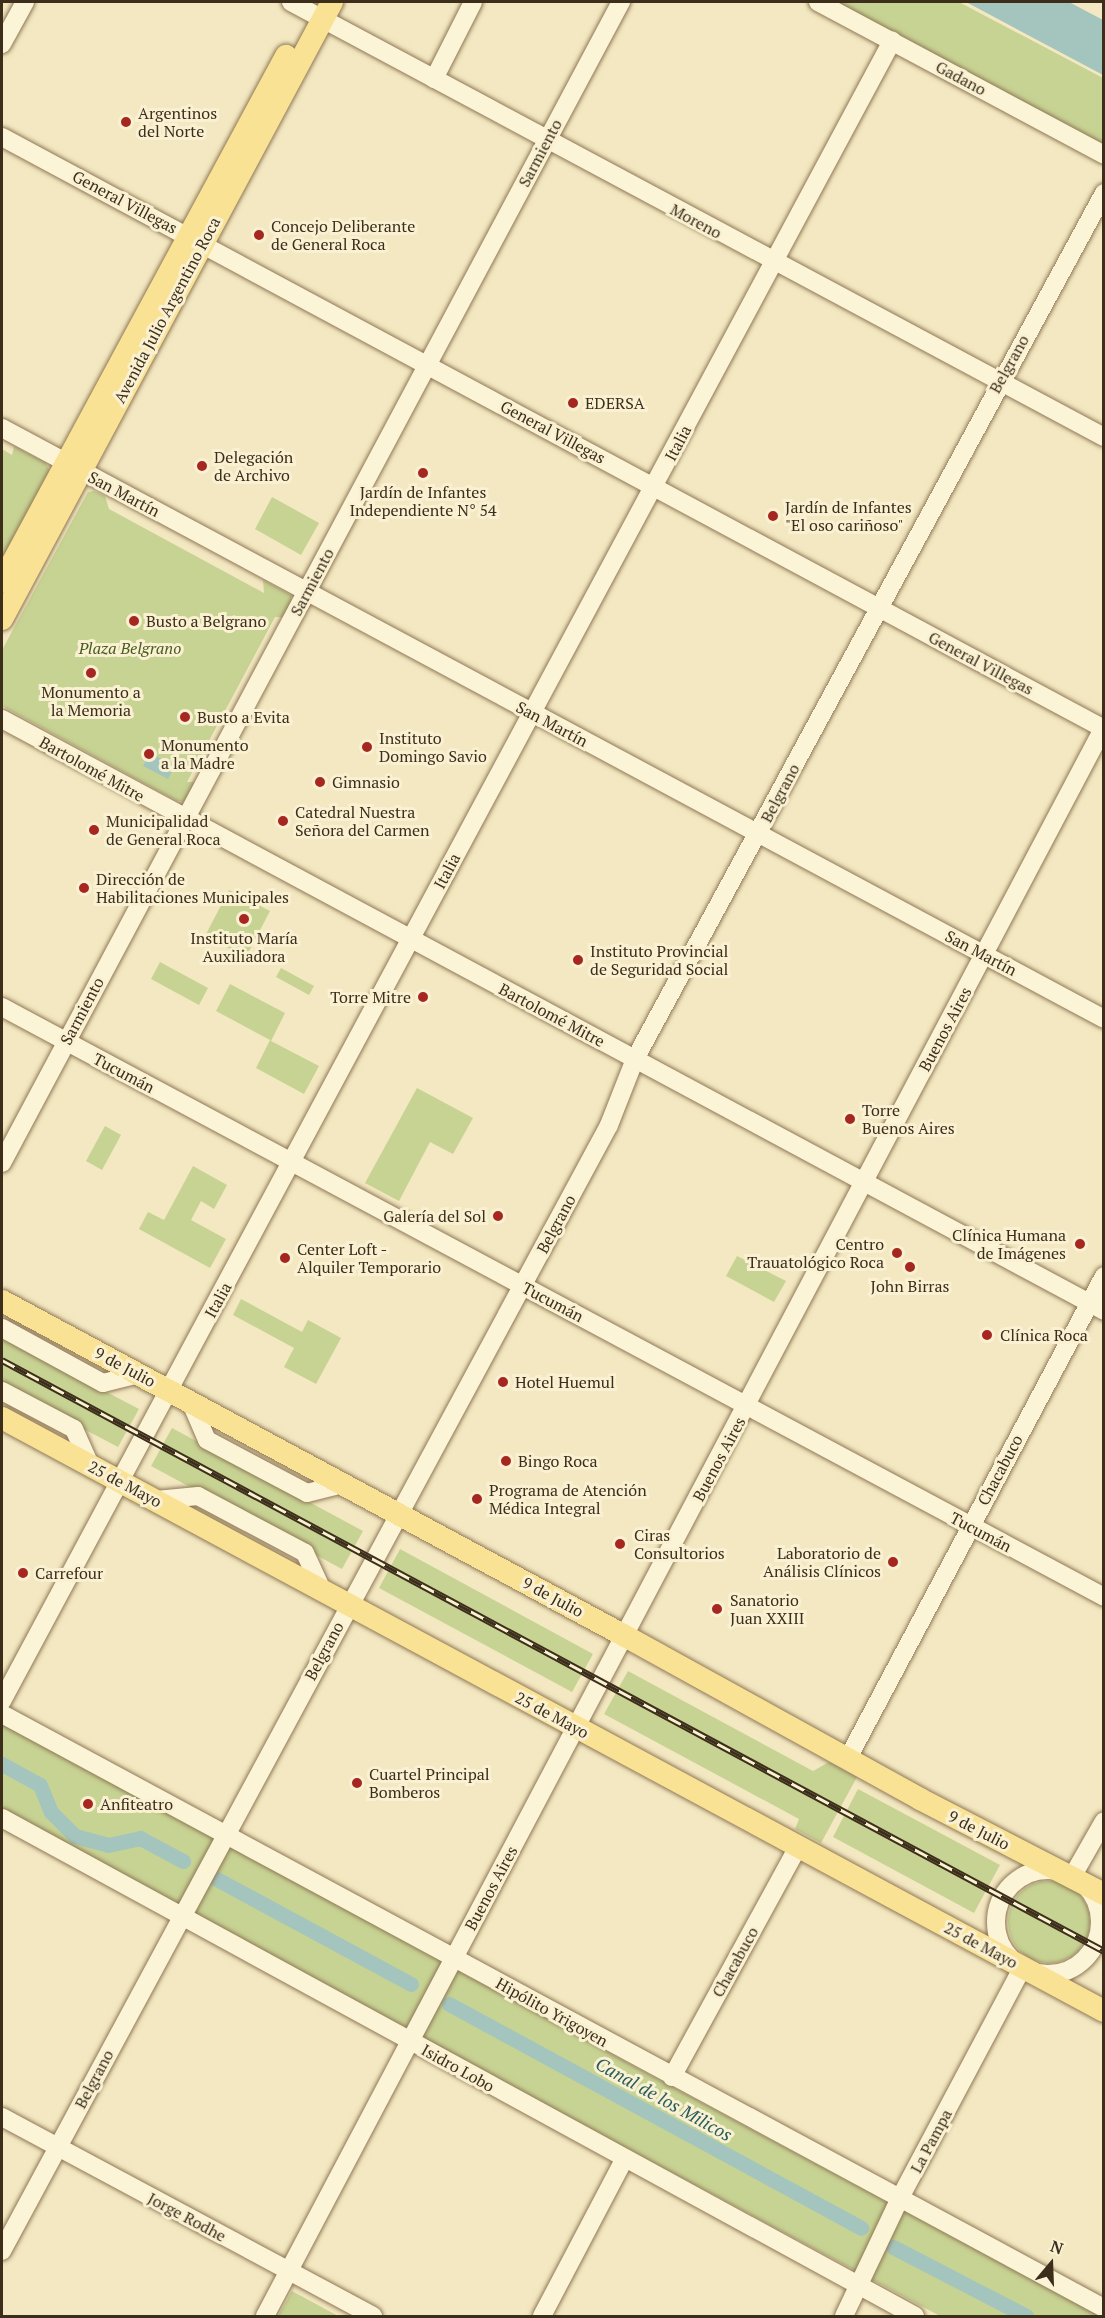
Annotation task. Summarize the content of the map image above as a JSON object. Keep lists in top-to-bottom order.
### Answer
{
  "streets": {
    "main road": ["Avenida Julio Argentino Roca", "9 de Julio", "25 de Mayo"],
    "street": [
      "Gadano",
      "Sarmiento",
      "General Villegas",
      "Moreno",
      "Belgrano",
      "Italia",
      "San Martín",
      "Bartolomé Mitre",
      "Buenos Aires",
      "Tucumán",
      "Chacabuco",
      "Hipólito Yrigoyen",
      "Isidro Lobo",
      "La Pampa",
      "Jorge Rodhe"
    ]
  },
  "crossings": [
    ["Gadano", "Italia"],
    ["Sarmiento", "General Villegas"],
    ["Sarmiento", "Moreno"],
    ["Sarmiento", "San Martín"],
    ["Sarmiento", "Bartolomé Mitre"],
    ["Sarmiento", "Tucumán"],
    ["General Villegas", "Avenida Julio Argentino Roca"],
    ["General Villegas", "Belgrano"],
    ["General Villegas", "Italia"],
    ["General Villegas", "Buenos Aires"],
    ["Moreno", "Avenida Julio Argentino Roca"],
    ["Moreno", "Belgrano"],
    ["Moreno", "Italia"],
    ["Avenida Julio Argentino Roca", "San Martín"],
    ["Belgrano", "San Martín"],
    ["Belgrano", "Bartolomé Mitre"],
    ["Belgrano", "Tucumán"],
    ["Belgrano", "9 de Julio"],
    ["Belgrano", "25 de Mayo"],
    ["Belgrano", "Hipólito Yrigoyen"],
    ["Belgrano", "Isidro Lobo"],
    ["Belgrano", "Jorge Rodhe"],
    ["Italia", "San Martín"],
    ["Italia", "Bartolomé Mitre"],
    ["Italia", "Tucumán"],
    ["Italia", "9 de Julio"],
    ["Italia", "25 de Mayo"],
    ["San Martín", "Buenos Aires"],
    ["Bartolomé Mitre", "Buenos Aires"],
    ["Bartolomé Mitre", "Chacabuco"],
    ["Buenos Aires", "Tucumán"],
    ["Buenos Aires", "9 de Julio"],
    ["Buenos Aires", "25 de Mayo"],
    ["Buenos Aires", "Hipólito Yrigoyen"],
    ["Buenos Aires", "Isidro Lobo"],
    ["Buenos Aires", "Jorge Rodhe"],
    ["Tucumán", "Chacabuco"],
    ["9 de Julio", "Chacabuco"],
    ["9 de Julio", "25 de Mayo"],
    ["9 de Julio", "La Pampa"],
    ["Chacabuco", "25 de Mayo"],
    ["Chacabuco", "Hipólito Yrigoyen"],
    ["25 de Mayo", "La Pampa"],
    ["Hipólito Yrigoyen", "La Pampa"],
    ["Isidro Lobo", "La Pampa"]
  ],
  "water": ["Canal de los Milicos"],
  "parks": ["Plaza Belgrano"],
  "places": [
    "Argentinos del Norte",
    "Concejo Deliberante de General Roca",
    "EDERSA",
    "Delegación de Archivo",
    "Jardín de Infantes Independiente N° 54",
    "Jardín de Infantes \"El oso cariñoso\"",
    "Busto a Belgrano",
    "Monumento a la Memoria",
    "Busto a Evita",
    "Instituto Domingo Savio",
    "Monumento a la Madre",
    "Gimnasio",
    "Catedral Nuestra Señora del Carmen",
    "Municipalidad de General Roca",
    "Dirección de Habilitaciones Municipales",
    "Instituto María Auxiliadora",
    "Instituto Provincial de Seguridad Social",
    "Torre Mitre",
    "Torre Buenos Aires",
    "Galería del Sol",
    "Clínica Humana de Imágenes",
    "Centro Trauatológico Roca",
    "Center Loft - Alquiler Temporario",
    "John Birras",
    "Clínica Roca",
    "Hotel Huemul",
    "Bingo Roca",
    "Programa de Atención Médica Integral",
    "Ciras Consultorios",
    "Laboratorio de Análisis Clínicos",
    "Carrefour",
    "Sanatorio Juan XXIII",
    "Cuartel Principal Bomberos",
    "Anfiteatro"
  ],
  "north": "top"
}
